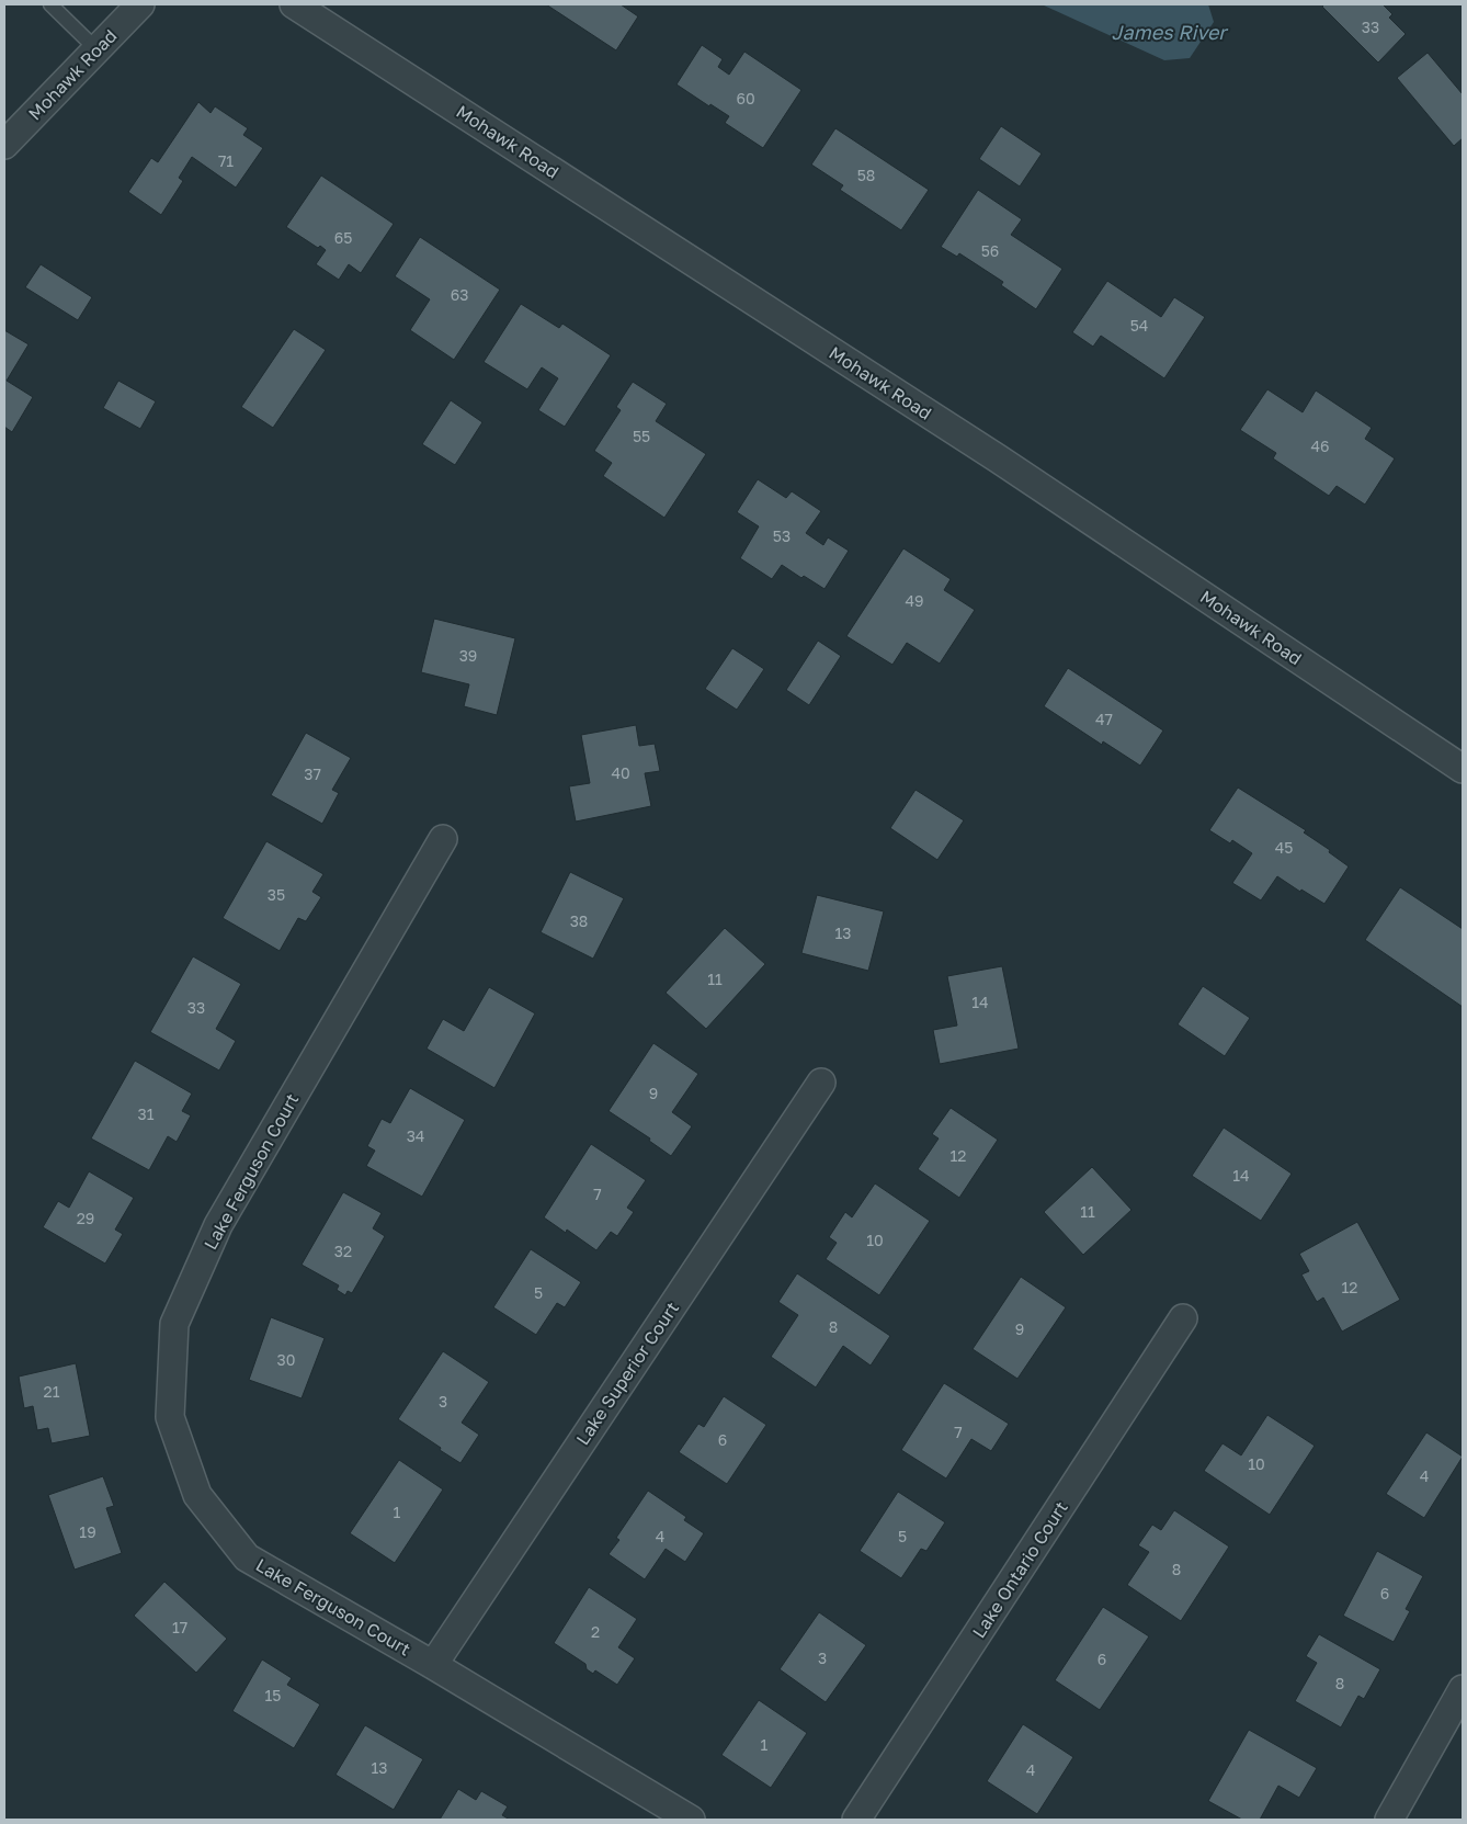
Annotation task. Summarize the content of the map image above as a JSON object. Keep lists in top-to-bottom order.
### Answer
{
  "streets": {
    "street": [
      "Mohawk Road",
      "Lake Ferguson Court",
      "Lake Superior Court",
      "Lake Ontario Court"
    ]
  },
  "crossings": [
    ["Lake Ferguson Court", "Lake Superior Court"]
  ],
  "water": ["James River"],
  "house_numbers": [
    "33",
    "60",
    "71",
    "58",
    "65",
    "56",
    "63",
    "54",
    "55",
    "46",
    "53",
    "49",
    "39",
    "47",
    "40",
    "37",
    "45",
    "35",
    "38",
    "13",
    "11",
    "14",
    "33",
    "9",
    "31",
    "34",
    "12",
    "14",
    "7",
    "11",
    "29",
    "10",
    "32",
    "12",
    "5",
    "8",
    "9",
    "30",
    "21",
    "3",
    "7",
    "6",
    "10",
    "4",
    "1",
    "19",
    "4",
    "5",
    "8",
    "6",
    "17",
    "2",
    "3",
    "6",
    "8",
    "15",
    "1",
    "13",
    "4"
  ]
}
